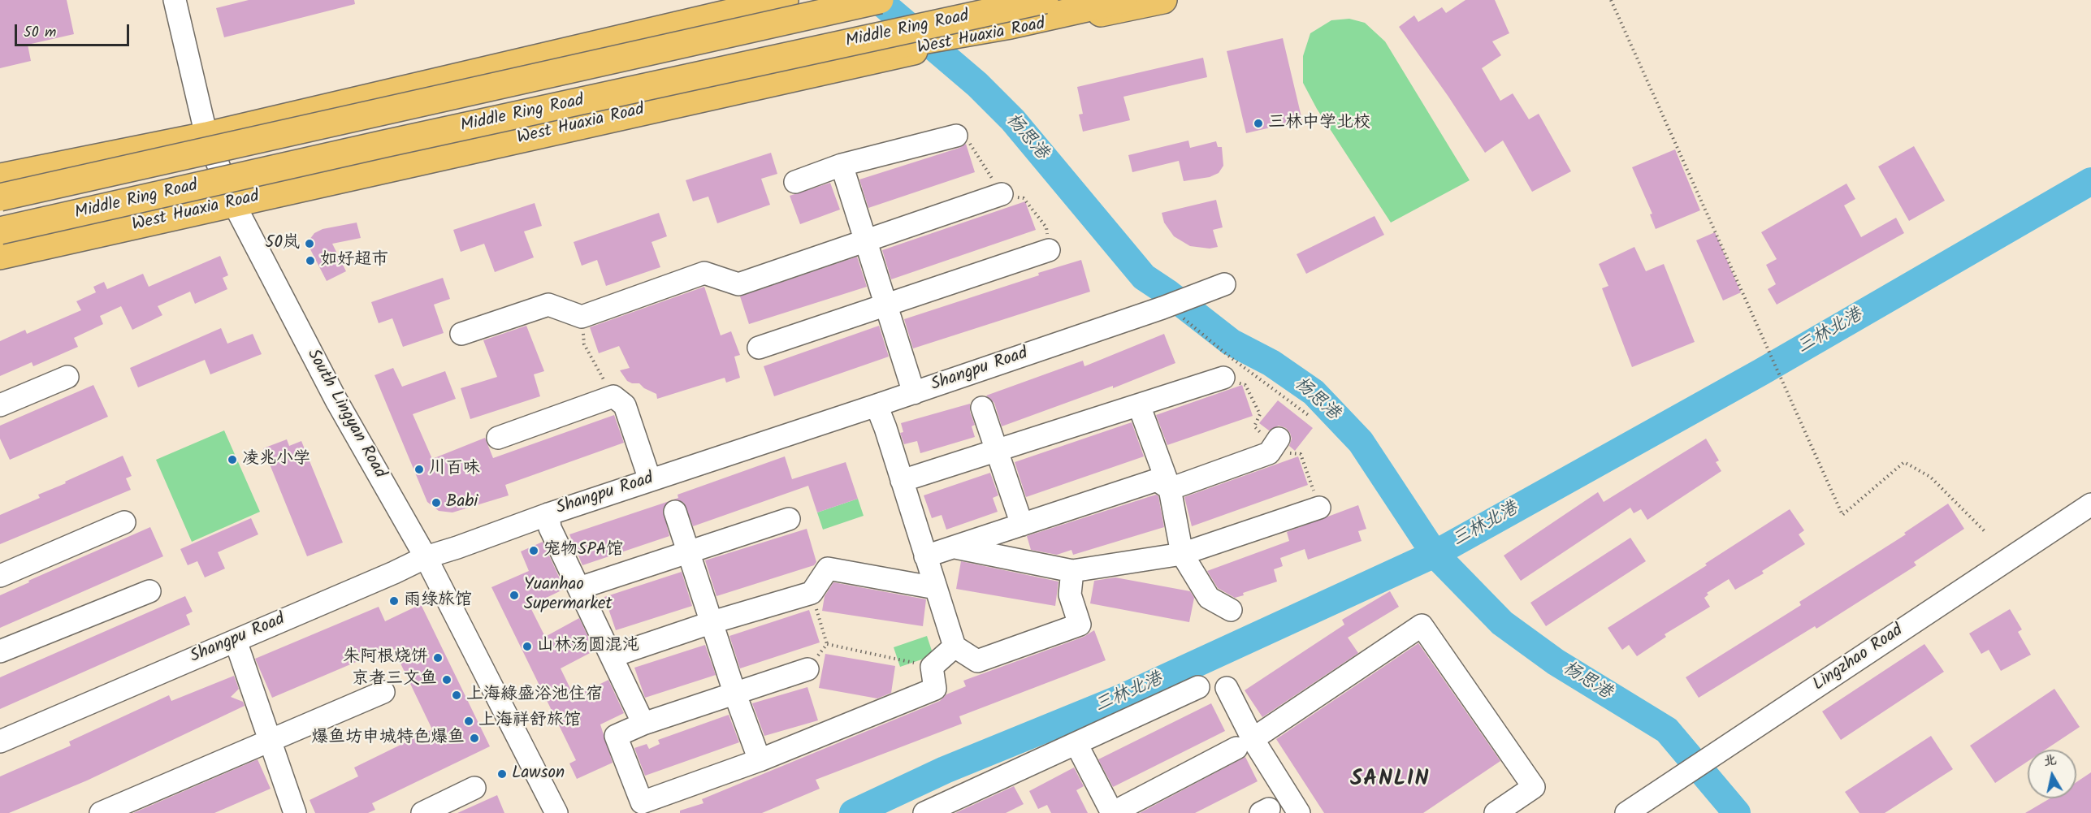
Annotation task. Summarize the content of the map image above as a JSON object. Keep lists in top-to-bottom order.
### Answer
{
  "streets": {
    "main road": ["Middle Ring Road", "West Huaxia Road"],
    "street": ["Shangpu Road", "South Lingyan Road", "Lingzhao Road"]
  },
  "crossings": [
    ["West Huaxia Road", "South Lingyan Road"],
    ["Shangpu Road", "South Lingyan Road"]
  ],
  "districts": ["SANLIN"],
  "water": ["杨思港", "三林北港"],
  "places": [
    "三林中学北校",
    "50岚",
    "如好超市",
    "凌兆小学",
    "川百味",
    "Babi",
    "宠物SPA馆",
    "Yuanhao Supermarket",
    "雨绿旅馆",
    "山林汤圆混沌",
    "朱阿根烧饼",
    "京者三文鱼",
    "上海緑盛浴池住宿",
    "上海祥舒旅馆",
    "爆鱼坊申城特色爆鱼",
    "Lawson"
  ],
  "scale_bar": "50 m",
  "north": "top"
}
